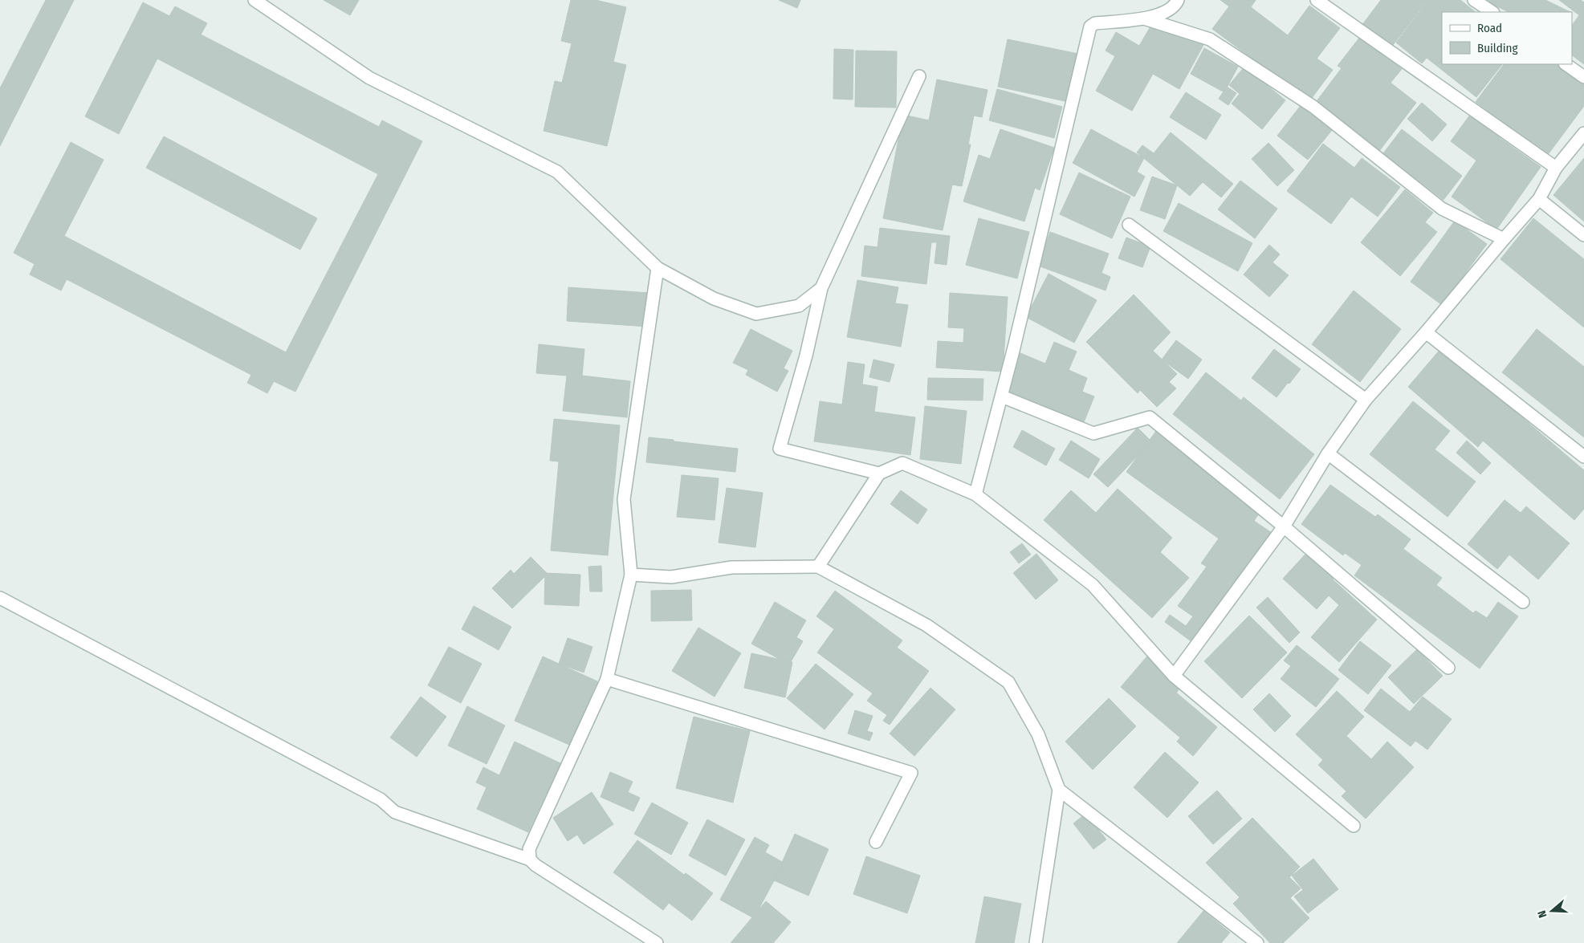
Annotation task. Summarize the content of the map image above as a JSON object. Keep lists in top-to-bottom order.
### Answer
{
  "legend": ["Road", "Building"],
  "north": "left"
}
